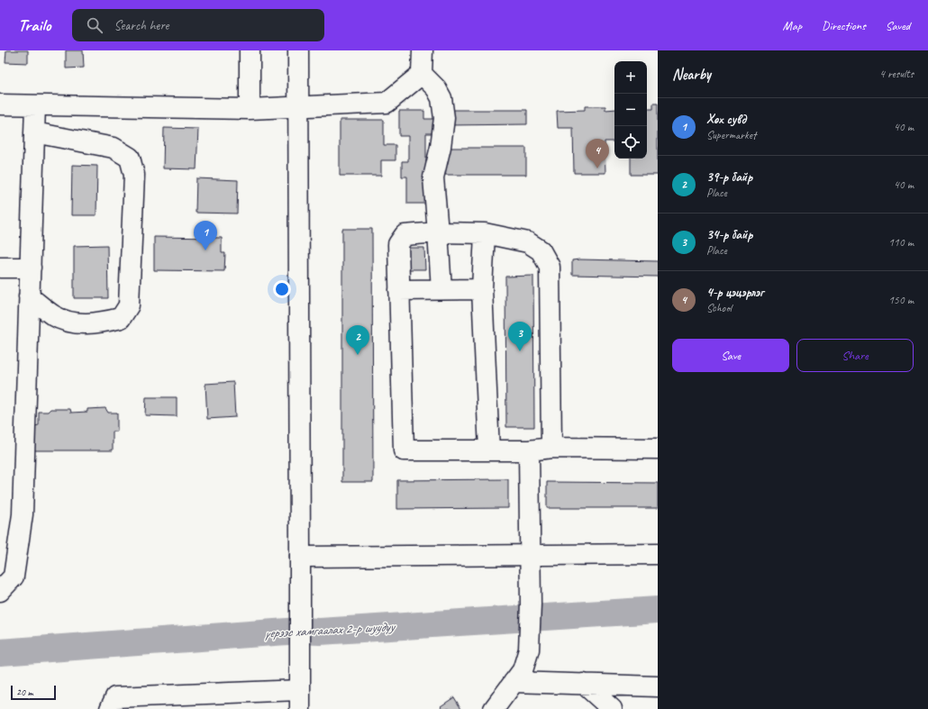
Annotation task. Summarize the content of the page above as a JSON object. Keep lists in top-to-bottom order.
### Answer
{
  "water": ["үерээс хамгаалах 2-р шуудуу"],
  "scale_bar": "20 m",
  "page": {
    "header": "Trailo",
    "search": "Search here",
    "nav": ["Map", "Directions", "Saved"],
    "heading": ["Nearby", "4 results"],
    "map_buttons": ["+", "−"],
    "list": [
      {
        "mark": "1",
        "name": "Хөх сувд",
        "note": "Supermarket",
        "value": "40 m"
      },
      {
        "mark": "2",
        "name": "39-р байр",
        "note": "Place",
        "value": "40 m"
      },
      {
        "mark": "3",
        "name": "34-р байр",
        "note": "Place",
        "value": "110 m"
      },
      {
        "mark": "4",
        "name": "4-р цэцэрлэг",
        "note": "School",
        "value": "150 m"
      }
    ],
    "pins": [
      "4",
      "1",
      "3",
      "2"
    ],
    "buttons": ["Save", "Share"],
    "scale": "20 m"
  }
}
